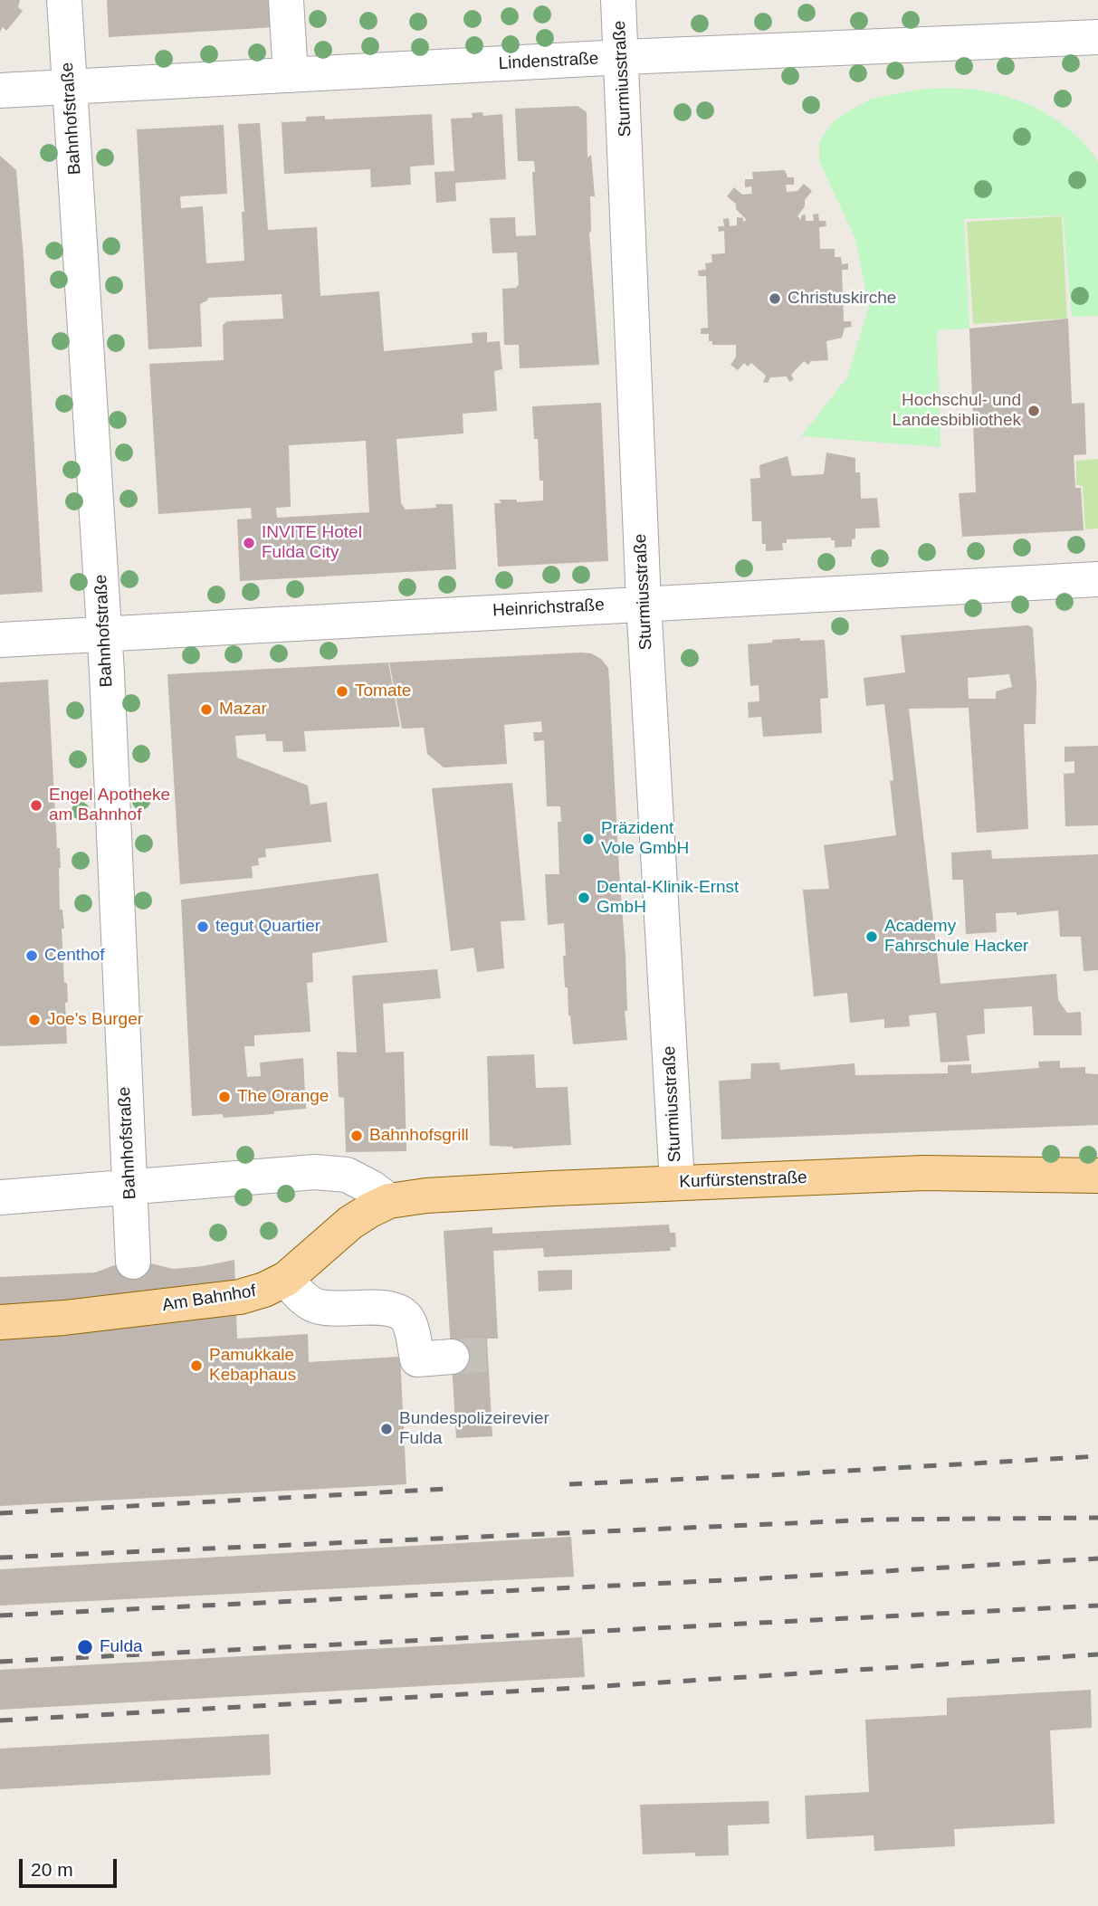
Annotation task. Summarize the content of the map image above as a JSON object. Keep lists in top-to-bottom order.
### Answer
{
  "streets": {
    "main road": ["Kurfürstenstraße", "Am Bahnhof"],
    "street": [
      "Lindenstraße",
      "Sturmiusstraße",
      "Bahnhofstraße",
      "Heinrichstraße"
    ]
  },
  "crossings": [
    ["Lindenstraße", "Sturmiusstraße"],
    ["Lindenstraße", "Bahnhofstraße"],
    ["Sturmiusstraße", "Heinrichstraße"],
    ["Sturmiusstraße", "Kurfürstenstraße"],
    ["Bahnhofstraße", "Heinrichstraße"],
    ["Kurfürstenstraße", "Am Bahnhof"]
  ],
  "places": [
    "Christuskirche",
    "Hochschul- und Landesbibliothek",
    "INVITE Hotel Fulda City",
    "Tomate",
    "Mazar",
    "Engel Apotheke am Bahnhof",
    "Präzident Vole GmbH",
    "Dental-Klinik-Ernst GmbH",
    "tegut Quartier",
    "Academy Fahrschule Hacker",
    "Centhof",
    "Joe's Burger",
    "The Orange",
    "Bahnhofsgrill",
    "Pamukkale Kebaphaus",
    "Bundespolizeirevier Fulda",
    "Fulda"
  ],
  "scale_bar": "20 m"
}
